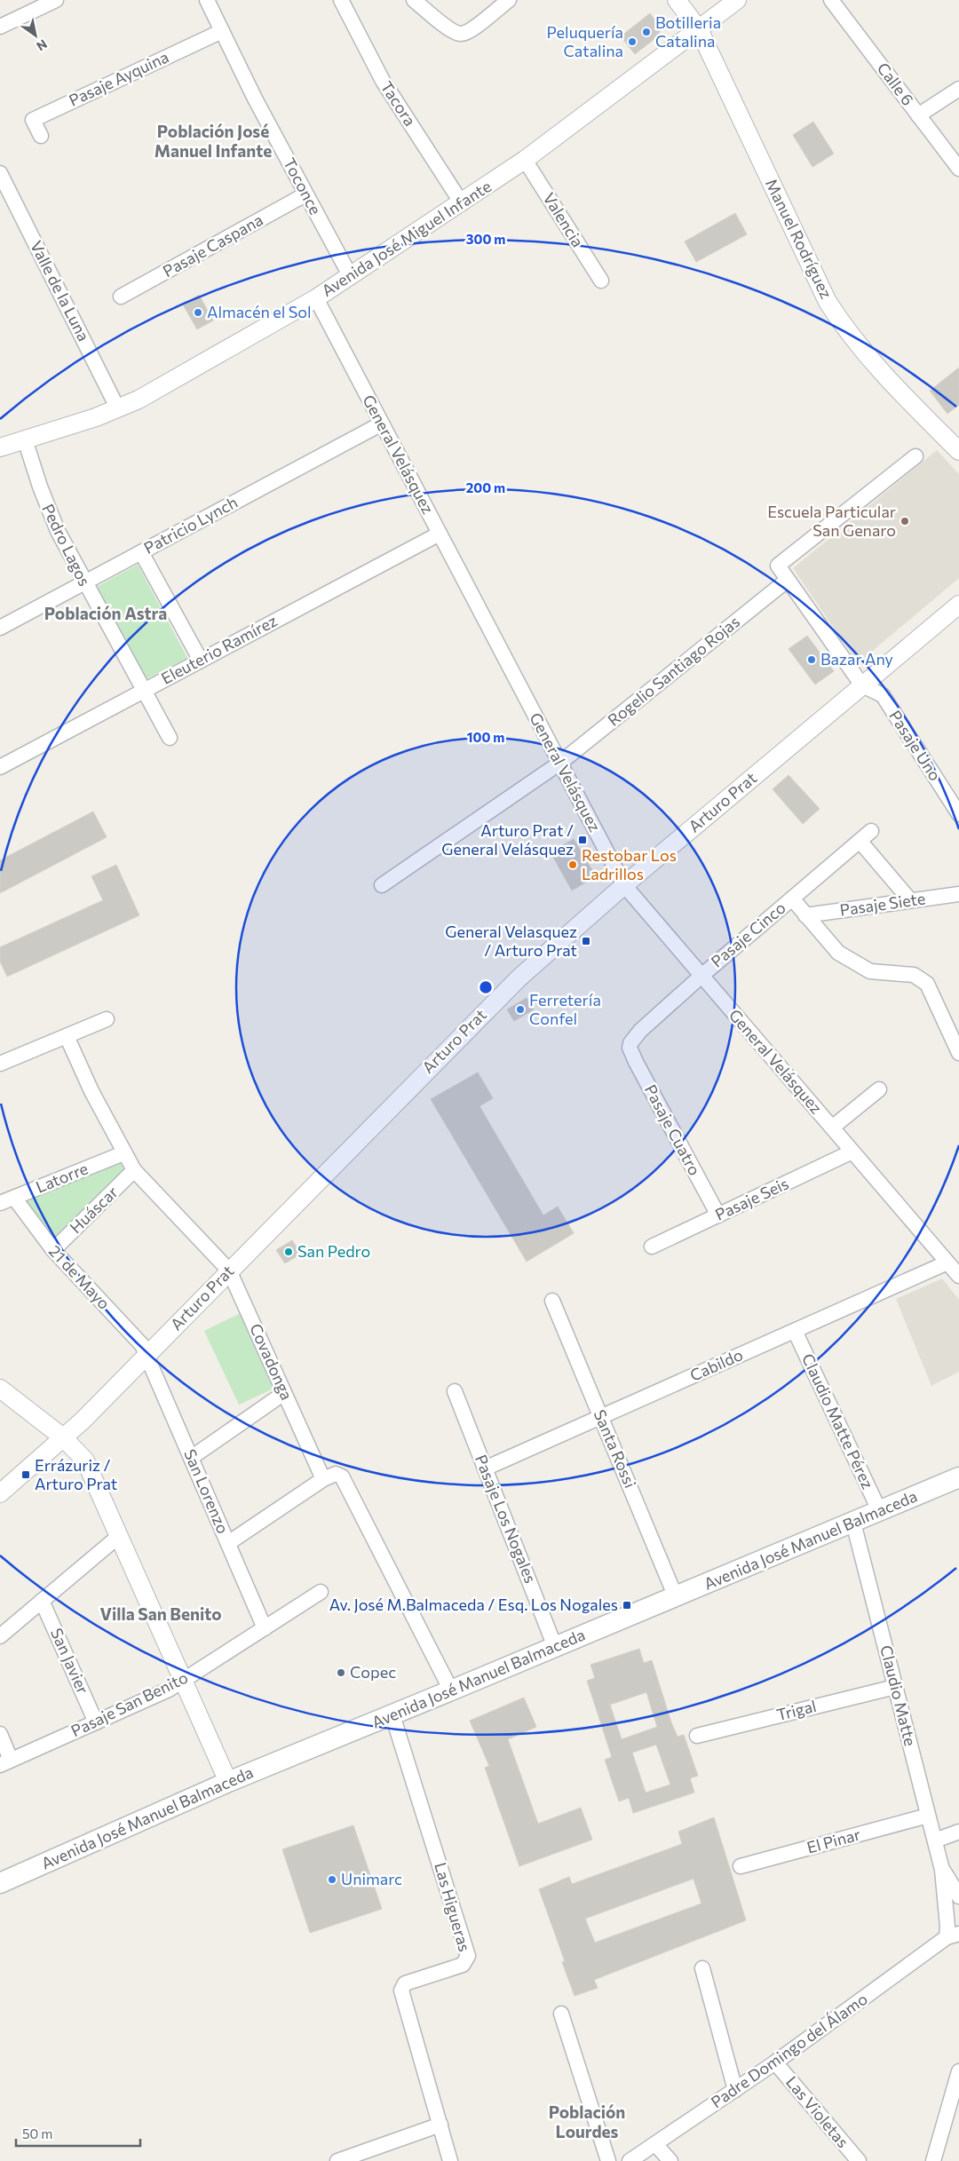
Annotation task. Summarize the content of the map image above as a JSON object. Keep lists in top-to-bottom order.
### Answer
{
  "streets": {
    "main road": ["Avenida José Manuel Balmaceda"],
    "street": [
      "Pasaje Ayquina",
      "Calle 6",
      "Tacora",
      "Toconce",
      "Valencia",
      "Avenida José Miguel Infante",
      "Manuel Rodríguez",
      "Pasaje Caspana",
      "Valle de la Luna",
      "General Velásquez",
      "Patricio Lynch",
      "Pedro Lagos",
      "Eleuterio Ramírez",
      "Rogelio Santiago Rojas",
      "Pasaje Uno",
      "Arturo Prat",
      "Pasaje Siete",
      "Pasaje Cinco",
      "Pasaje Cuatro",
      "Latorre",
      "Pasaje Seis",
      "Huáscar",
      "21 de Mayo",
      "Covadonga",
      "Cabildo",
      "Claudio Matte Pérez",
      "Santa Rossi",
      "San Lorenzo",
      "Pasaje Los Nogales",
      "San Javier",
      "Claudio Matte",
      "Pasaje San Benito",
      "Trigal",
      "El Pinar",
      "Las Higueras",
      "Padre Domingo del Álamo",
      "Las Violetas"
    ]
  },
  "crossings": [
    ["Pasaje Ayquina", "Toconce"],
    ["Tacora", "Avenida José Miguel Infante"],
    ["Toconce", "Avenida José Miguel Infante"],
    ["Toconce", "Pasaje Caspana"],
    ["Valencia", "Avenida José Miguel Infante"],
    ["Avenida José Miguel Infante", "Manuel Rodríguez"],
    ["Avenida José Miguel Infante", "Valle de la Luna"],
    ["Avenida José Miguel Infante", "General Velásquez"],
    ["Avenida José Miguel Infante", "Pedro Lagos"],
    ["General Velásquez", "Patricio Lynch"],
    ["General Velásquez", "Eleuterio Ramírez"],
    ["General Velásquez", "Rogelio Santiago Rojas"],
    ["General Velásquez", "Arturo Prat"],
    ["General Velásquez", "Pasaje Cinco"],
    ["General Velásquez", "Pasaje Seis"],
    ["General Velásquez", "Cabildo"],
    ["Patricio Lynch", "Pedro Lagos"],
    ["Pedro Lagos", "Eleuterio Ramírez"],
    ["Pasaje Uno", "Arturo Prat"],
    ["Arturo Prat", "21 de Mayo"],
    ["Arturo Prat", "Covadonga"],
    ["Arturo Prat", "San Lorenzo"],
    ["Pasaje Cinco", "Pasaje Cuatro"],
    ["Pasaje Cuatro", "Pasaje Seis"],
    ["Latorre", "21 de Mayo"],
    ["Latorre", "Covadonga"],
    ["Huáscar", "21 de Mayo"],
    ["Huáscar", "Covadonga"],
    ["21 de Mayo", "San Lorenzo"],
    ["Cabildo", "Claudio Matte Pérez"],
    ["Cabildo", "Santa Rossi"],
    ["Cabildo", "Pasaje Los Nogales"],
    ["Claudio Matte Pérez", "Avenida José Manuel Balmaceda"],
    ["Santa Rossi", "Avenida José Manuel Balmaceda"],
    ["San Lorenzo", "Pasaje San Benito"],
    ["Pasaje Los Nogales", "Avenida José Manuel Balmaceda"],
    ["Avenida José Manuel Balmaceda", "Claudio Matte"],
    ["Avenida José Manuel Balmaceda", "Las Higueras"],
    ["San Javier", "Pasaje San Benito"],
    ["Claudio Matte", "Trigal"],
    ["Claudio Matte", "El Pinar"],
    ["Claudio Matte", "Padre Domingo del Álamo"],
    ["Padre Domingo del Álamo", "Las Violetas"]
  ],
  "districts": [
    "Población José Manuel Infante",
    "Población Astra",
    "Villa San Benito",
    "Población Lourdes"
  ],
  "places": {
    "other": [
      "Botilleria Catalina",
      "Peluquería Catalina",
      "Almacén el Sol",
      "Escuela Particular San Genaro",
      "Bazar Any",
      "Restobar Los Ladrillos",
      "Ferretería Confel",
      "San Pedro",
      "Copec",
      "Unimarc"
    ],
    "transit": [
      "Arturo Prat / General Velásquez",
      "General Velasquez / Arturo Prat",
      "Errázuriz / Arturo Prat",
      "Av. José M.Balmaceda / Esq. Los Nogales"
    ]
  },
  "scale_bar": "50 m",
  "north": "bottom right",
  "rings": ["300 m", "200 m", "100 m"]
}
